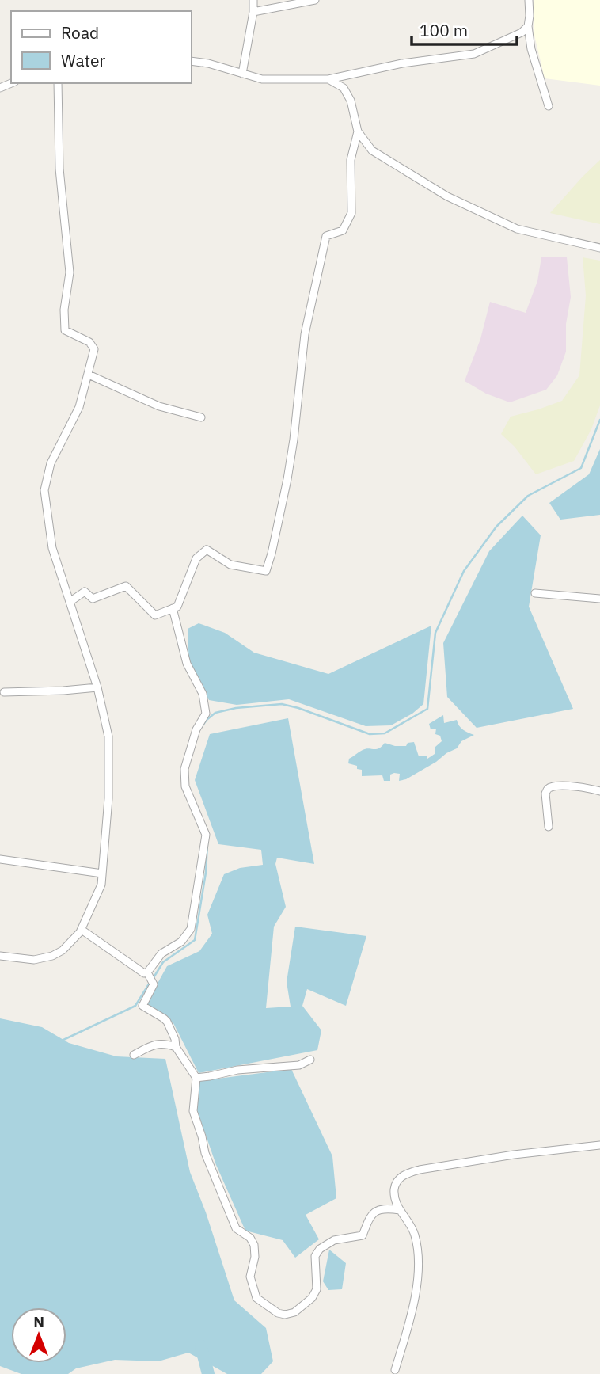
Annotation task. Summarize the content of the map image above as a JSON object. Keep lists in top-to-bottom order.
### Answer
{
  "legend": ["Road", "Water"],
  "scale_bar": "100 m",
  "north": "top"
}
